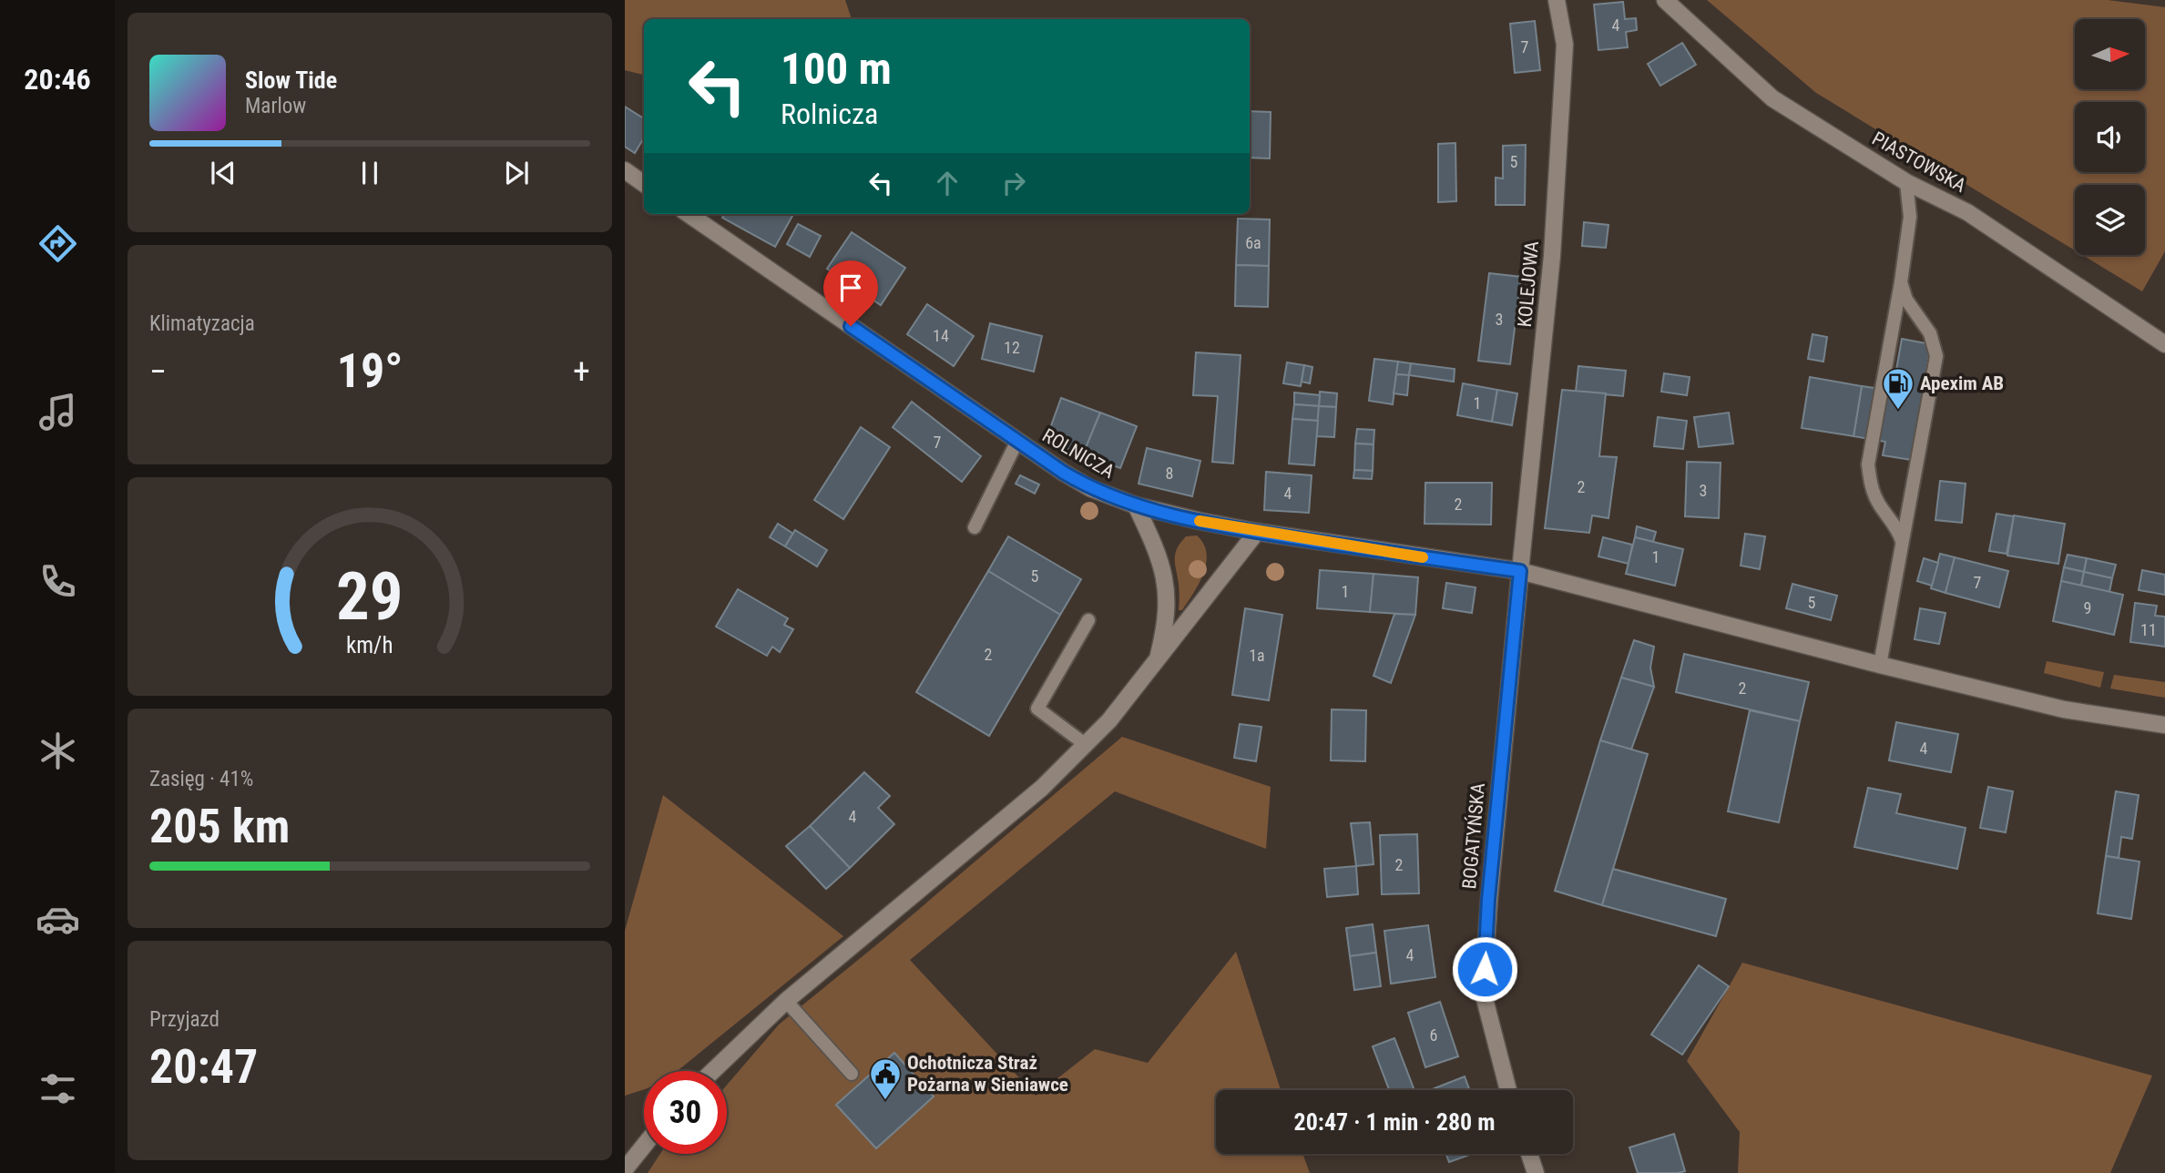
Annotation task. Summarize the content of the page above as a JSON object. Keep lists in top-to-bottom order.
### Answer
{
  "streets": {
    "street": [
      "PIASTOWSKA",
      "KOLEJOWA",
      "ROLNICZA",
      "BOGATYŃSKA"
    ]
  },
  "crossings": [
    ["KOLEJOWA", "ROLNICZA"],
    ["KOLEJOWA", "BOGATYŃSKA"],
    ["ROLNICZA", "BOGATYŃSKA"]
  ],
  "places": {
    "fuel station": ["Apexim AB"],
    "public building": ["Ochotnicza Straż Pożarna w Sieniawce"]
  },
  "house_numbers": [
    "4",
    "7",
    "5",
    "6a",
    "3",
    "14",
    "12",
    "1",
    "7",
    "8",
    "2",
    "3",
    "4",
    "2",
    "1",
    "5",
    "7",
    "1",
    "5",
    "9",
    "11",
    "2",
    "1a",
    "2",
    "4",
    "4",
    "2",
    "4",
    "6"
  ],
  "north": "right",
  "page": {
    "tabs": "20:46",
    "turn": ["100 m", "Rolnicza"],
    "song": ["Slow Tide", "Marlow"],
    "tile": [
      "Klimatyzacja",
      ["Zasięg · 41%", "205 km"],
      ["Przyjazd", "20:47"]
    ],
    "heat": ["−", "19°", "+"],
    "limit": "30",
    "trip": "20:47 · 1 min · 280 m",
    "gauge": ["29", "km/h"]
  }
}
